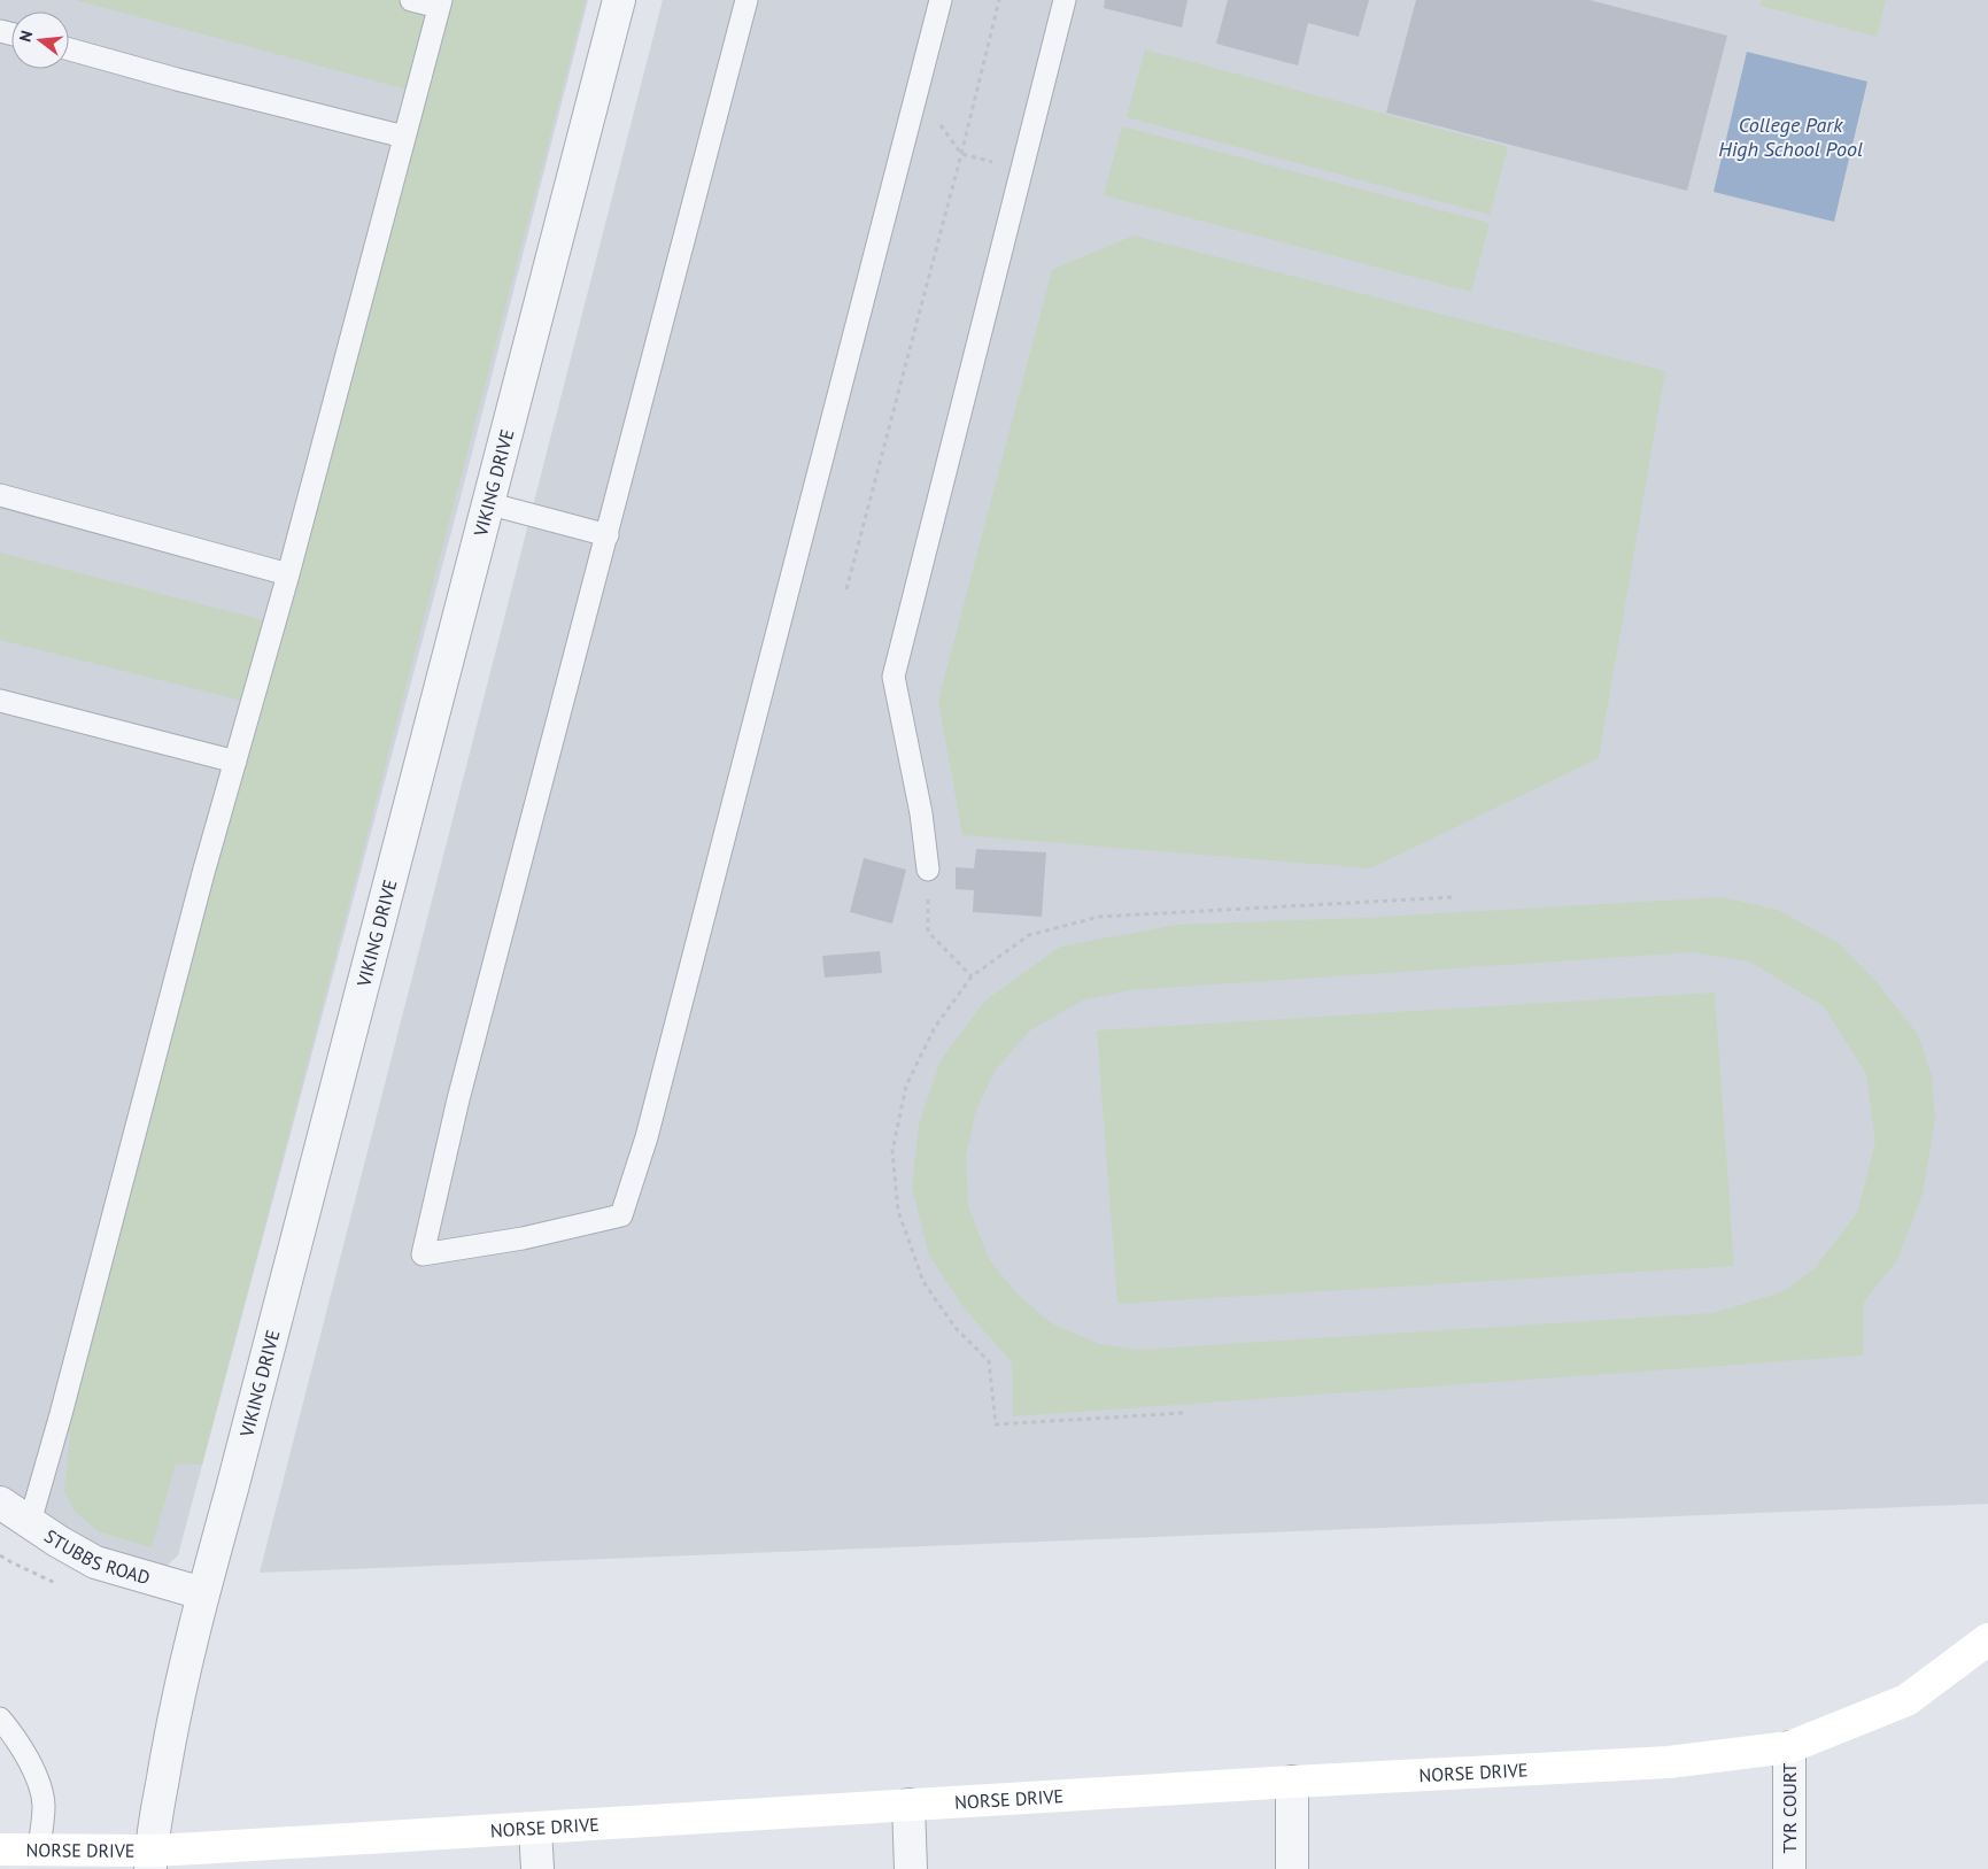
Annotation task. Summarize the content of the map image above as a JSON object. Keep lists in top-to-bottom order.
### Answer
{
  "streets": {
    "street": [
      "VIKING DRIVE",
      "STUBBS ROAD",
      "NORSE DRIVE",
      "TYR COURT"
    ]
  },
  "crossings": [
    ["VIKING DRIVE", "STUBBS ROAD"],
    ["VIKING DRIVE", "NORSE DRIVE"],
    ["NORSE DRIVE", "TYR COURT"]
  ],
  "water": ["College Park High School Pool"],
  "north": "left"
}
